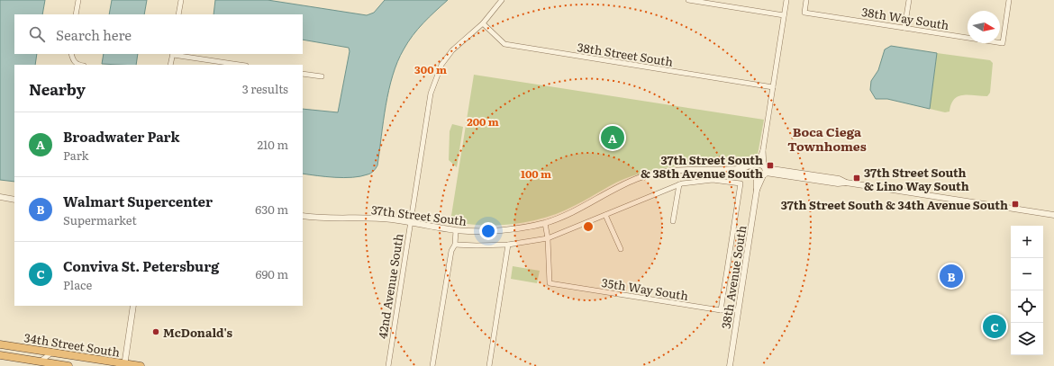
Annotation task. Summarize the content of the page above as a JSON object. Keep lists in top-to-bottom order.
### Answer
{
  "streets": {
    "highway": ["34th Street South"],
    "street": [
      "38th Way South",
      "38th Street South",
      "37th Street South",
      "38th Avenue South",
      "42nd Avenue South",
      "35th Way South"
    ]
  },
  "crossings": [
    ["38th Street South", "38th Avenue South"],
    ["38th Street South", "42nd Avenue South"],
    ["37th Street South", "38th Avenue South"],
    ["37th Street South", "42nd Avenue South"],
    ["38th Avenue South", "35th Way South"]
  ],
  "districts": ["Boca Ciega Townhomes"],
  "places": {
    "transit": ["37th Street South & 38th Avenue South", "37th Street South & Lino Way South", "37th Street South & 34th Avenue South"],
    "other": ["McDonald's"]
  },
  "north": "right",
  "page": {
    "search": "Search here",
    "heading": ["Nearby", "3 results"],
    "list": [
      {
        "mark": "A",
        "name": "Broadwater Park",
        "note": "Park",
        "value": "210 m"
      },
      {
        "mark": "B",
        "name": "Walmart Supercenter",
        "note": "Supermarket",
        "value": "630 m"
      },
      {
        "mark": "C",
        "name": "Conviva St. Petersburg",
        "note": "Place",
        "value": "690 m"
      }
    ],
    "pins": ["A", "B", "C"],
    "map_buttons": ["+", "−"]
  },
  "rings": ["300 m", "200 m", "100 m"]
}
